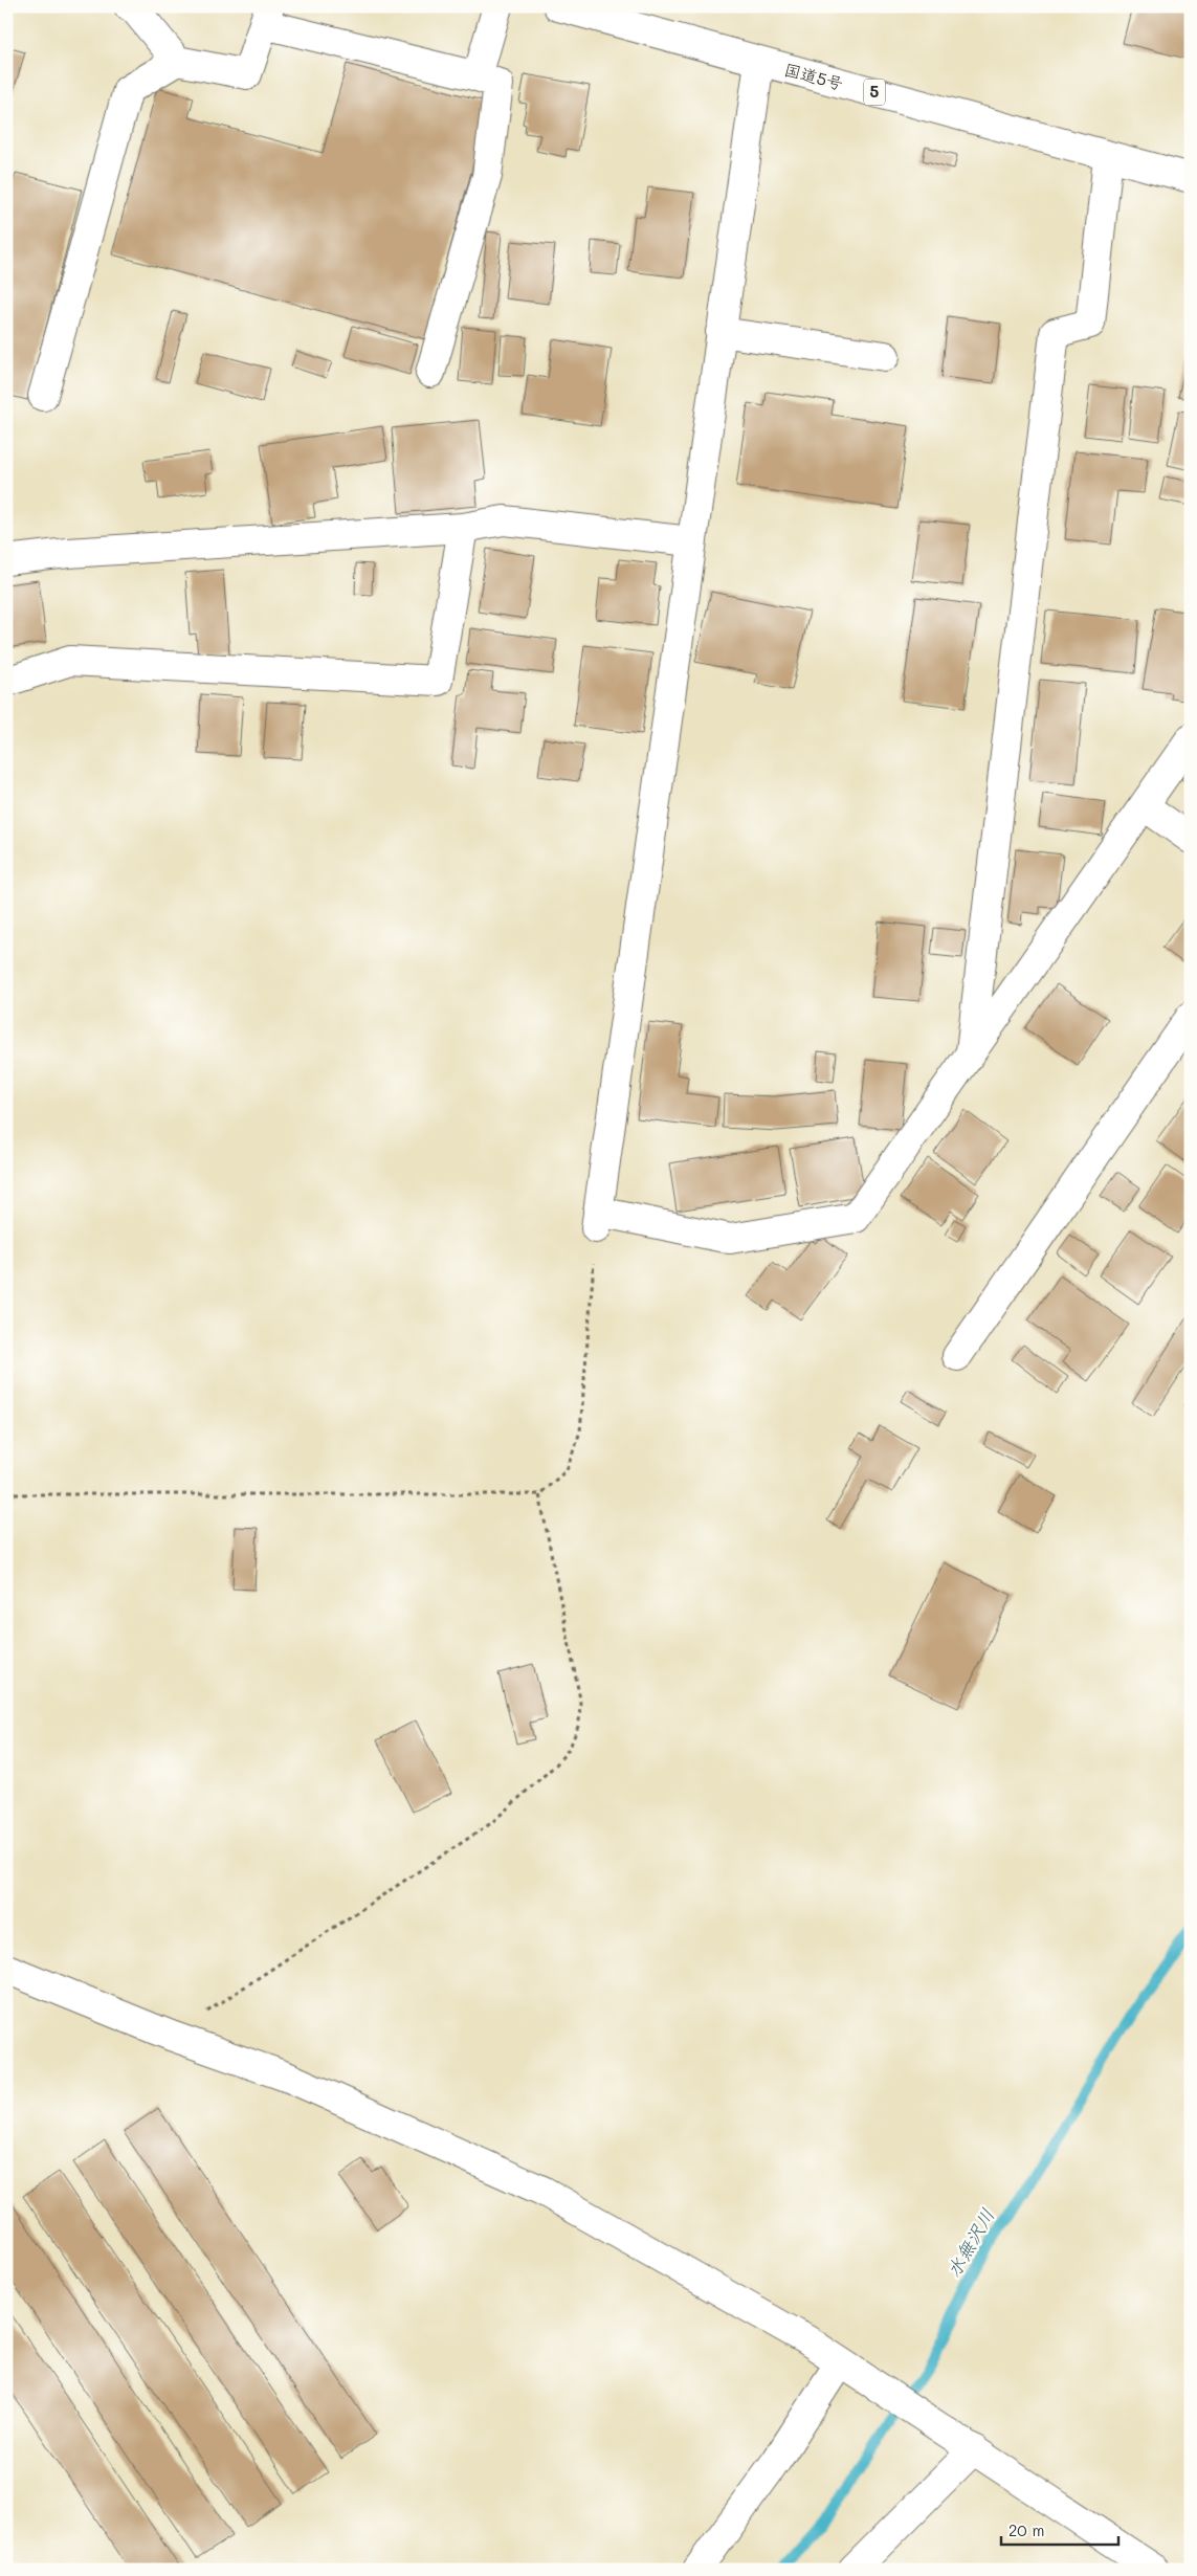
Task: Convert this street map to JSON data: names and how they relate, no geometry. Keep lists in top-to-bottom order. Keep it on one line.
{"streets":{"main road":["国道5号","5"]},"water":["水無沢川"],"scale_bar":"20 m"}
